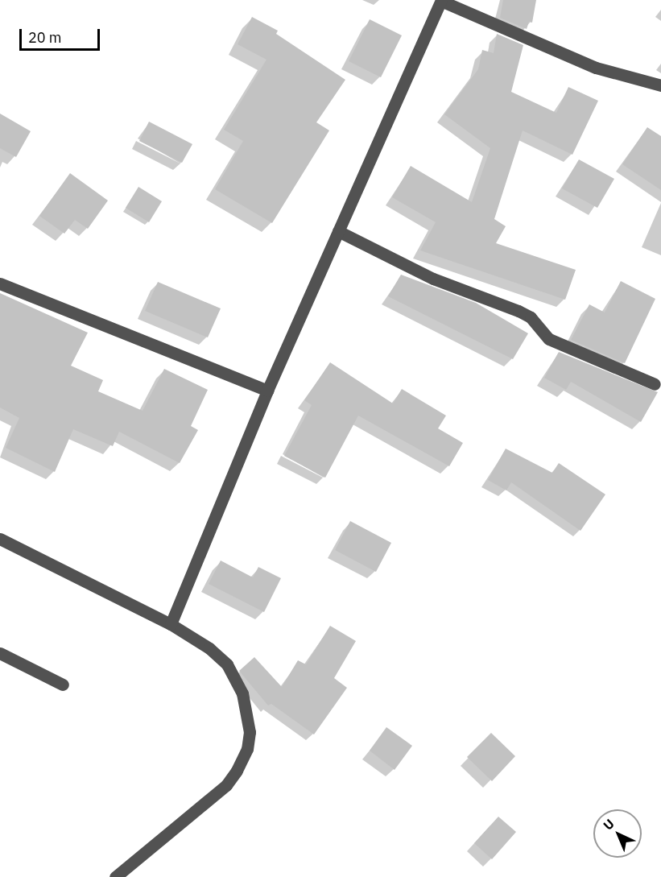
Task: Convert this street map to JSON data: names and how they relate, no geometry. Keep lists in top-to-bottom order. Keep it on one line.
{"scale_bar":"20 m","north":"top left"}
